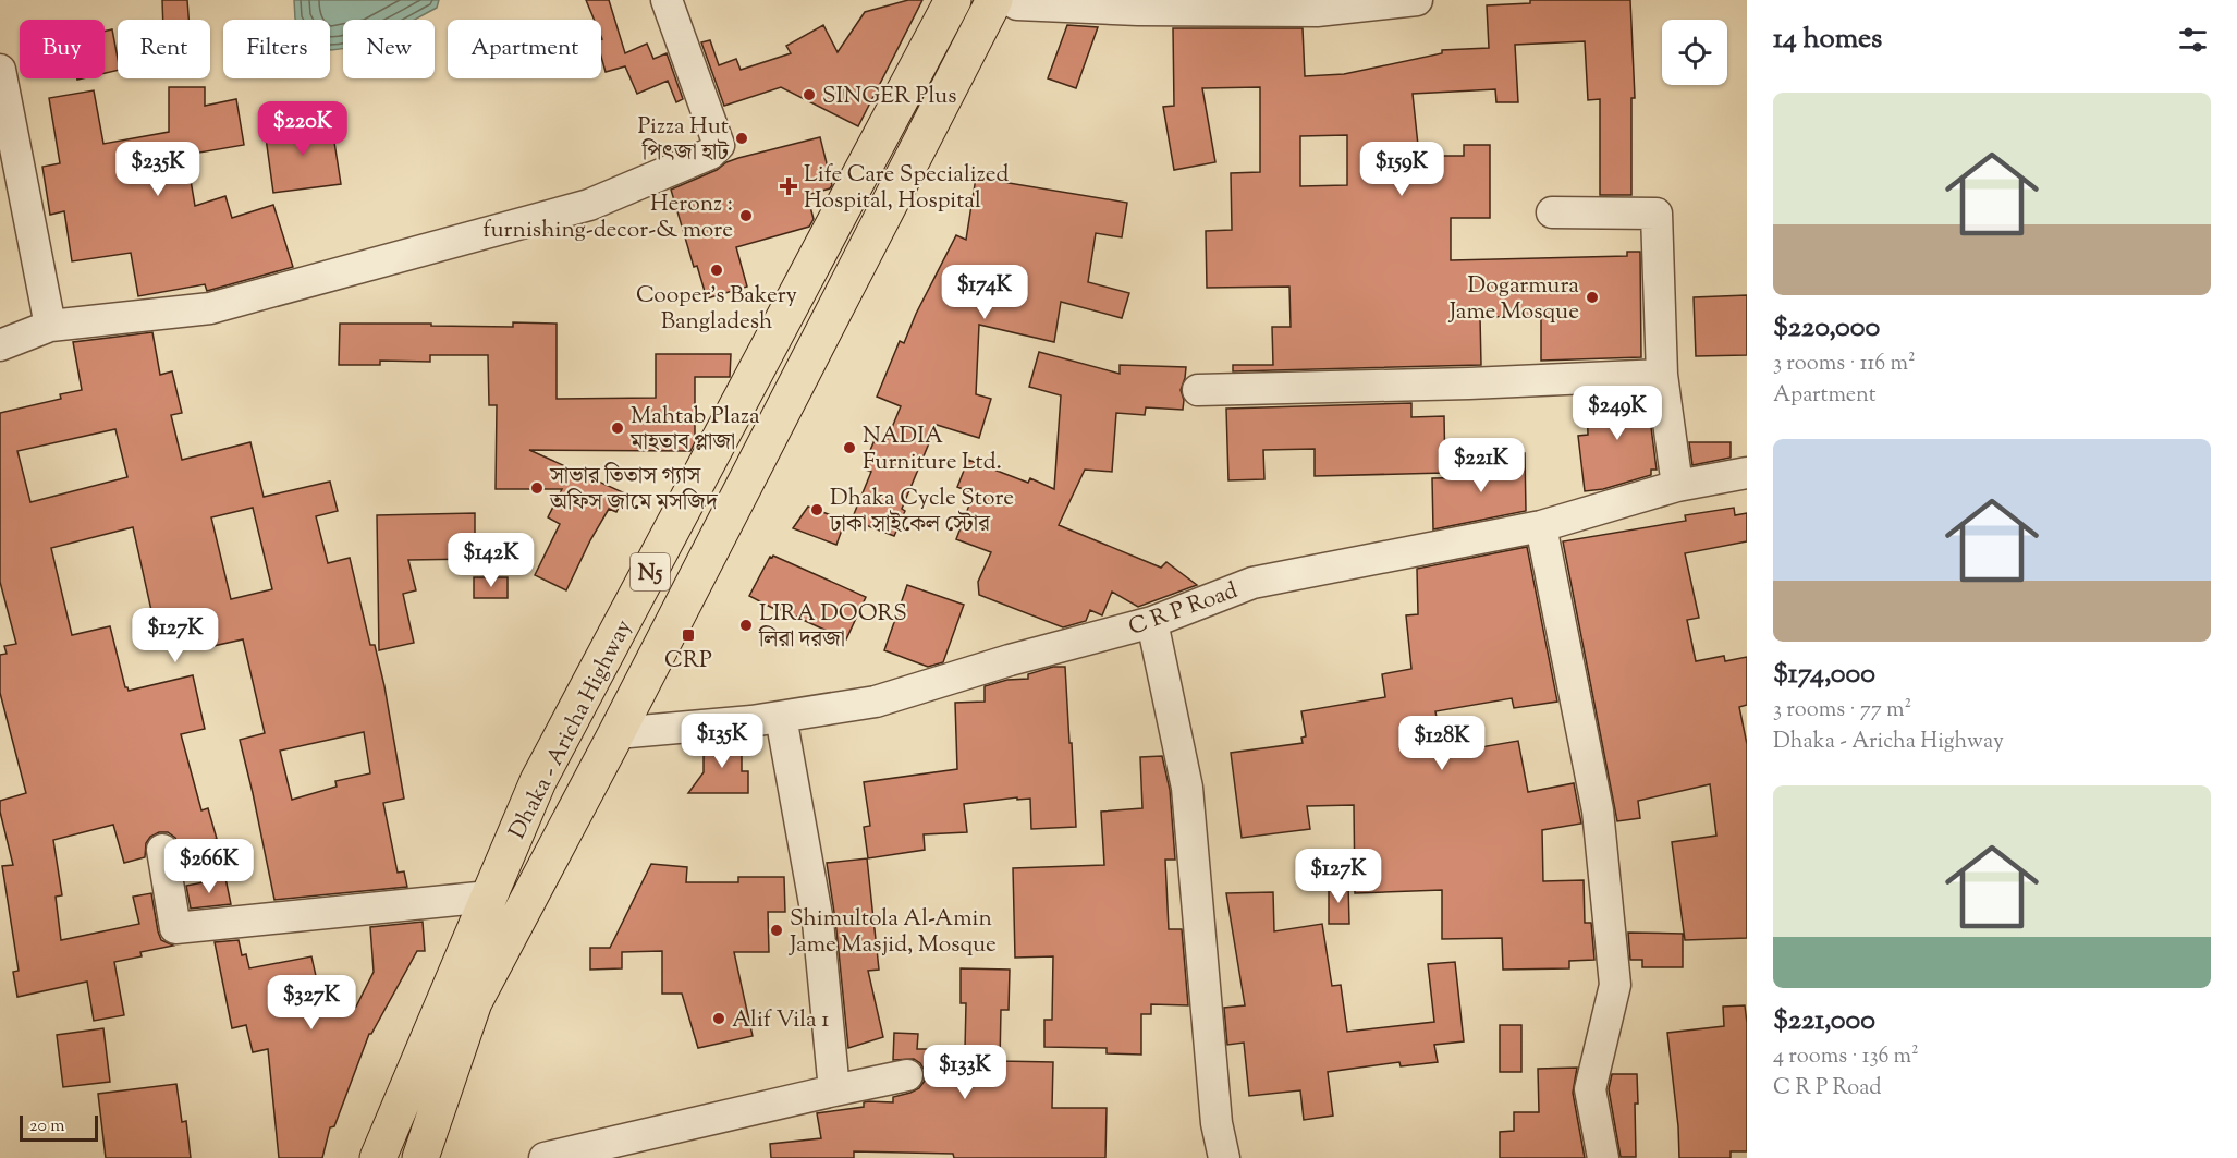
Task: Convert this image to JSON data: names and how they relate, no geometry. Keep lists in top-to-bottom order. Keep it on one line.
{"streets":{"highway":["N5","Dhaka - Aricha Highway"],"street":["C R P Road"]},"crossings":[["C R P Road","Dhaka - Aricha Highway"]],"places":{"other":["SINGER Plus","Pizza Hut পিৎজা হাট","Heronz : furnishing-decor-& more","Cooper's Bakery Bangladesh","Dogarmura Jame Mosque","Mahtab Plaza মাহতাব প্লাজা","NADIA Furniture Ltd.","সাভার তিতাস গ্যাস অফিস জামে মসজিদ","Dhaka Cycle Store ঢাকা সাইকেল স্টোর","LIRA DOORS লিরা দরজা","Shimultola Al-Amin Jame Masjid, Mosque","Alif Vila 1"],"health":["Life Care Specialized Hospital, Hospital"],"transit":["CRP"]},"scale_bar":"20 m","page":{"heading":"14 homes","chip":["Buy","Rent","Filters","New","Apartment"],"list":[{"name":"$220,000","note":"3 rooms · 116 m² · Apartment"},{"name":"$174,000","note":"3 rooms · 77 m² · Dhaka - Aricha Highway"},{"name":"$221,000","note":"4 rooms · 136 m² · C R P Road"}],"price":["$220K","$235K","$159K","$174K","$249K","$221K","$142K","$127K","$135K","$128K","$266K","$127K","$327K","$133K"],"scale":"20 m"}}
